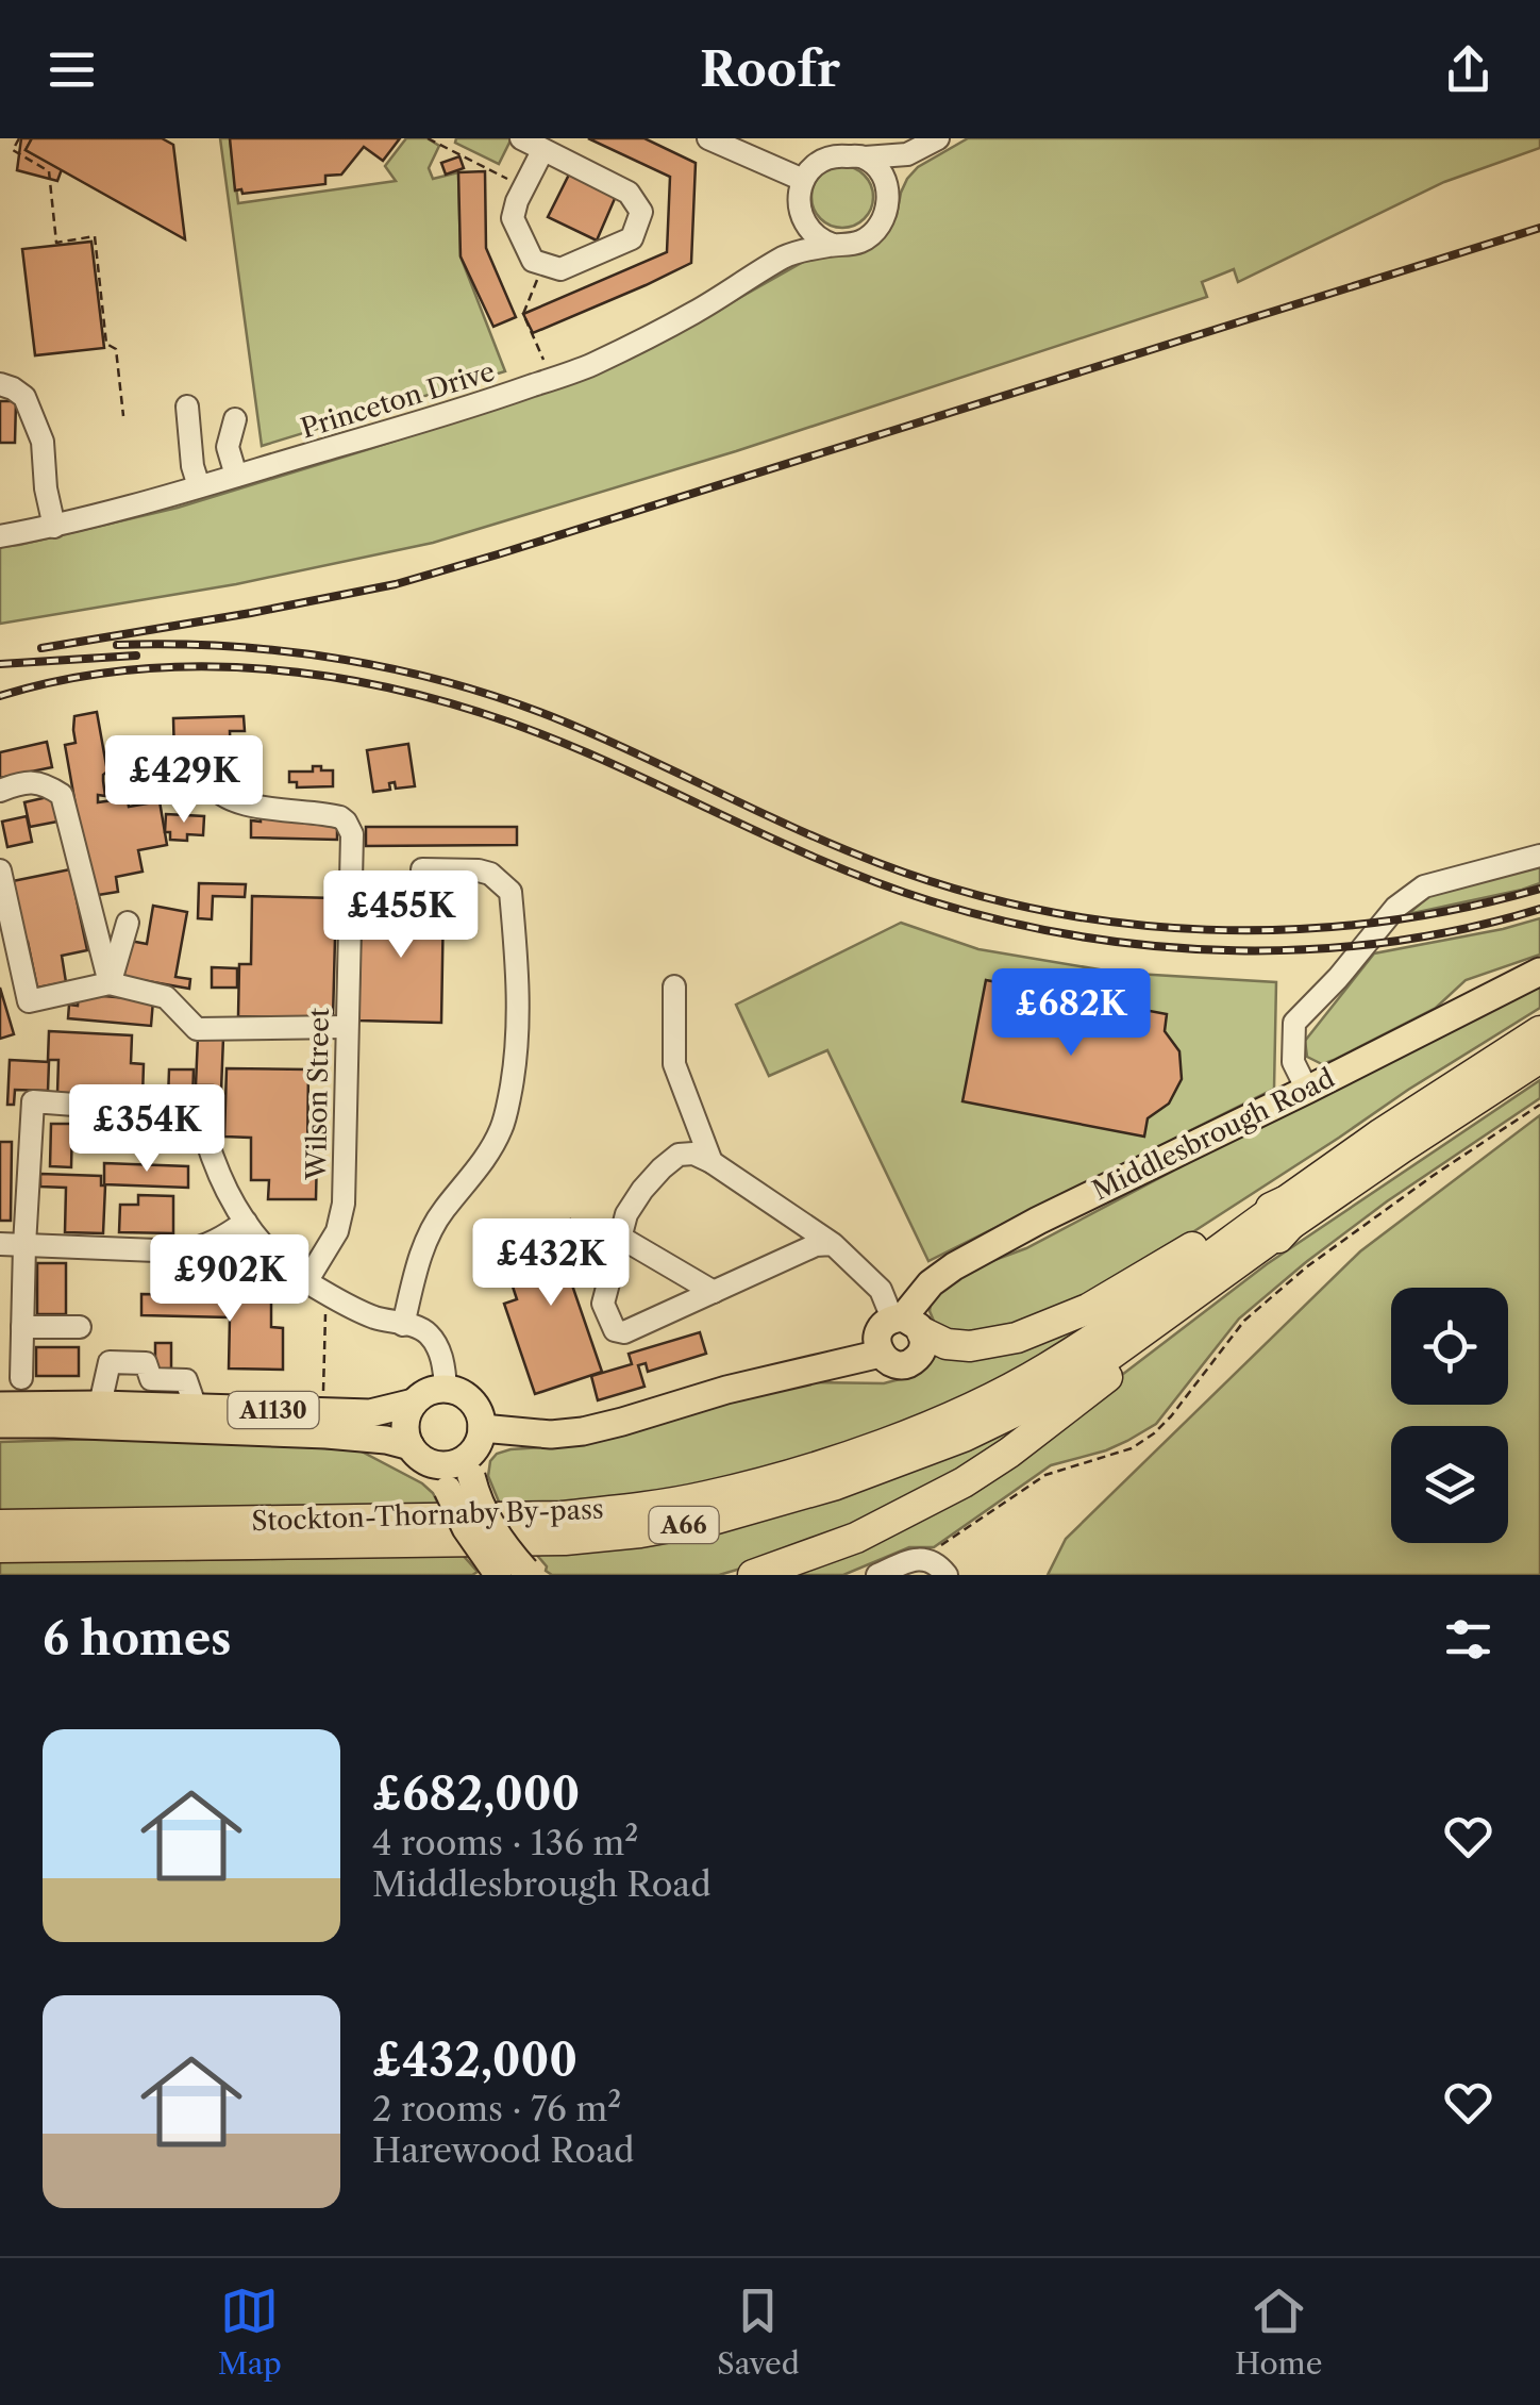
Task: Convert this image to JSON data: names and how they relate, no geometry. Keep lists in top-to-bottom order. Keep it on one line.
{"streets":{"highway":["Stockton-Thornaby By-pass","A66"],"main road":["Middlesbrough Road","A1130"],"street":["Princeton Drive","Wilson Street"]},"crossings":[["Middlesbrough Road","A1130"],["Middlesbrough Road","A66"],["Stockton-Thornaby By-pass","A66"]],"page":{"header":"Roofr","price":["£429K","£455K","£682K","£354K","£432K","£902K"],"heading":"6 homes","list":[{"name":"£682,000","note":"4 rooms · 136 m² · Middlesbrough Road"},{"name":"£432,000","note":"2 rooms · 76 m² · Harewood Road"}],"tabs":["Map","Saved","Home"]}}
